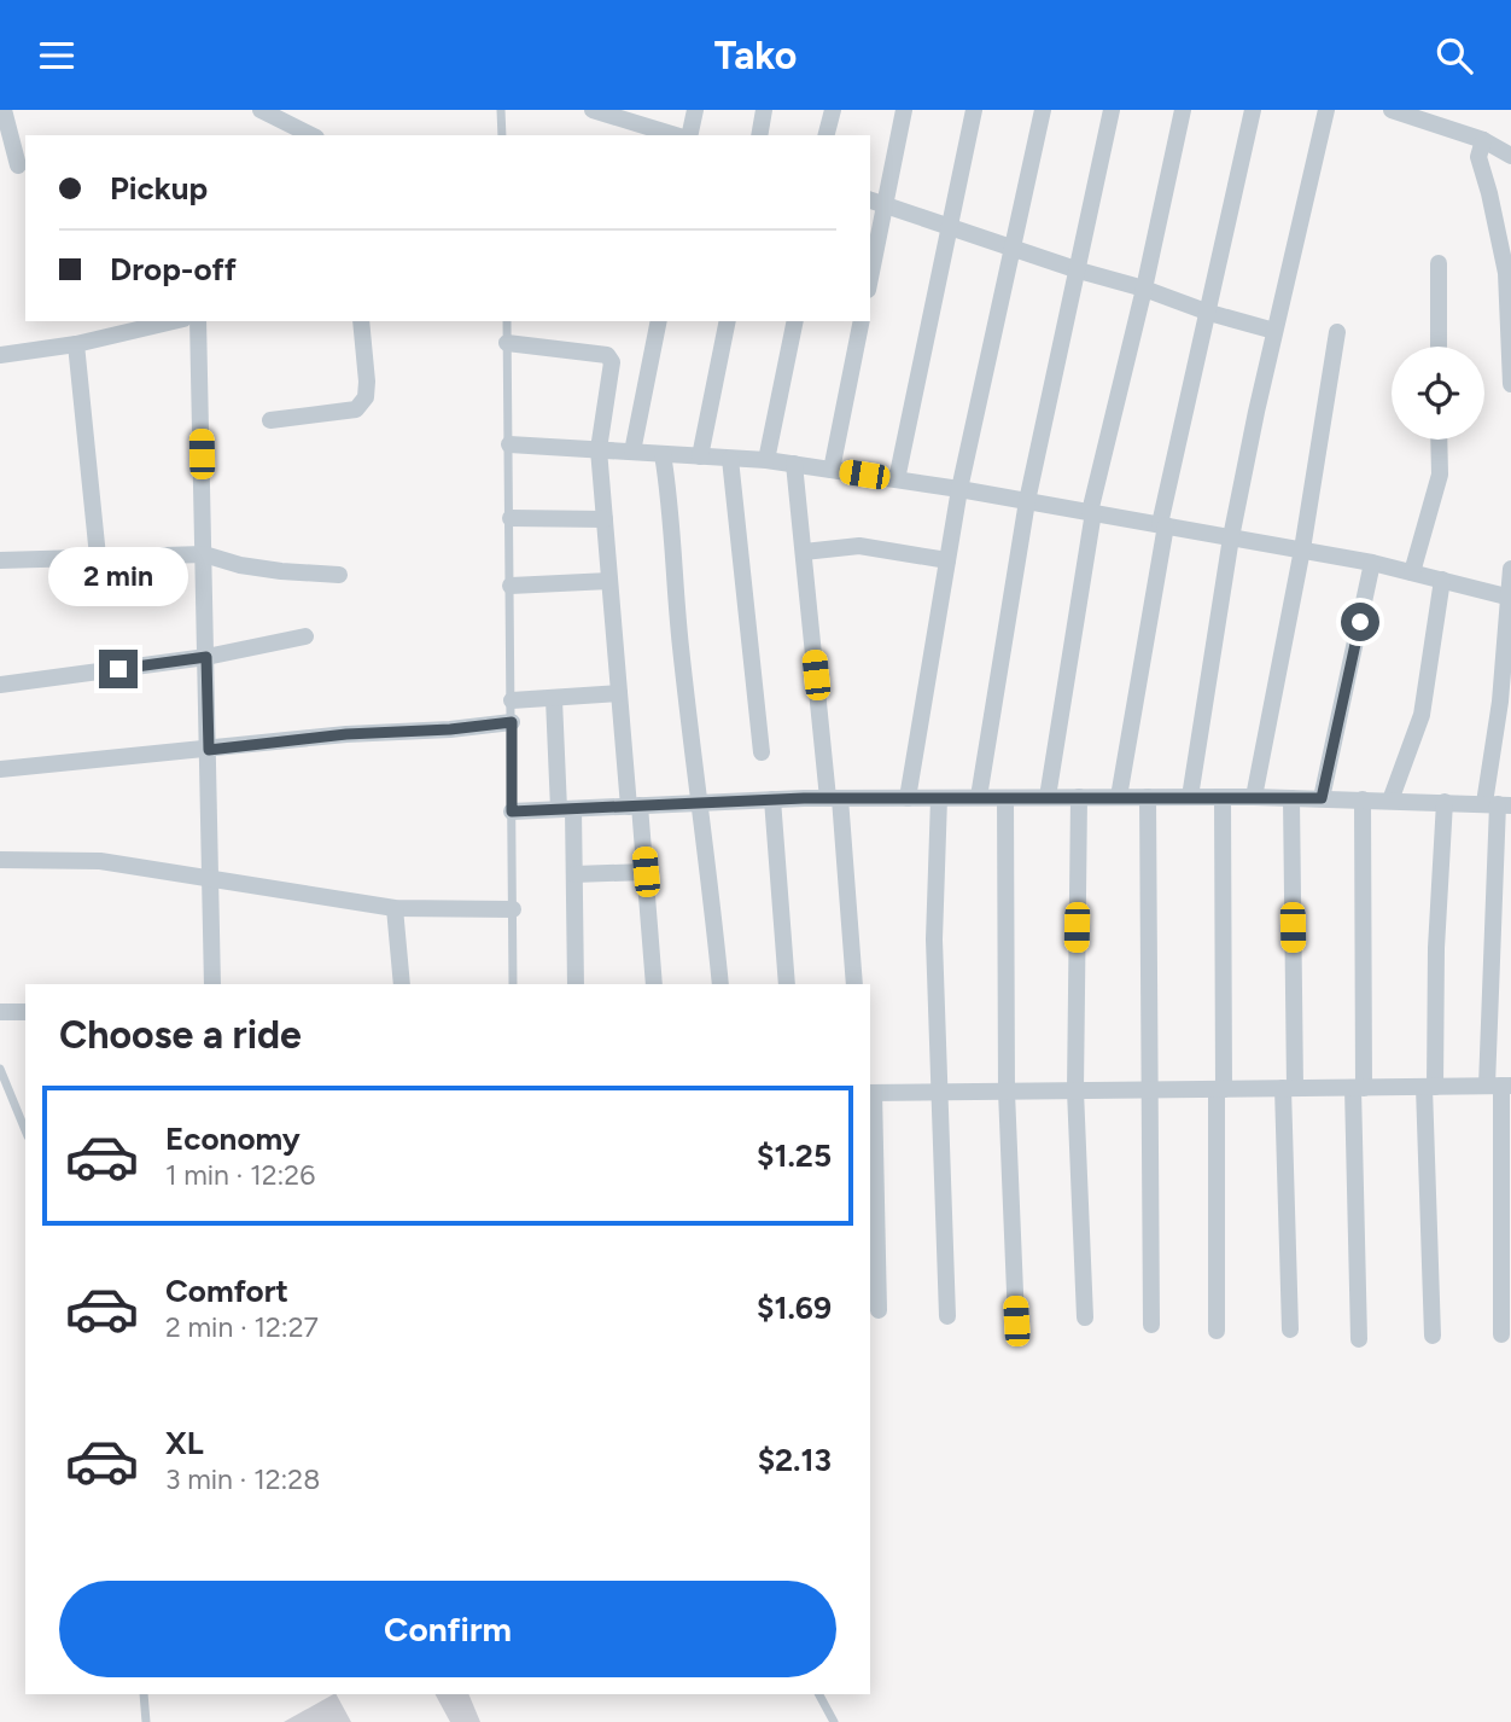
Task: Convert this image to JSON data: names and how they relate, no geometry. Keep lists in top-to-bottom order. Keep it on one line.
{"page":{"header":"Tako","banner":["Pickup","Drop-off"],"bubble":"2 min","heading":"Choose a ride","list":[{"name":"Economy","note":"1 min · 12:26","value":"$1.25"},{"name":"Comfort","note":"2 min · 12:27","value":"$1.69"},{"name":"XL","note":"3 min · 12:28","value":"$2.13"}],"buttons":"Confirm"}}
